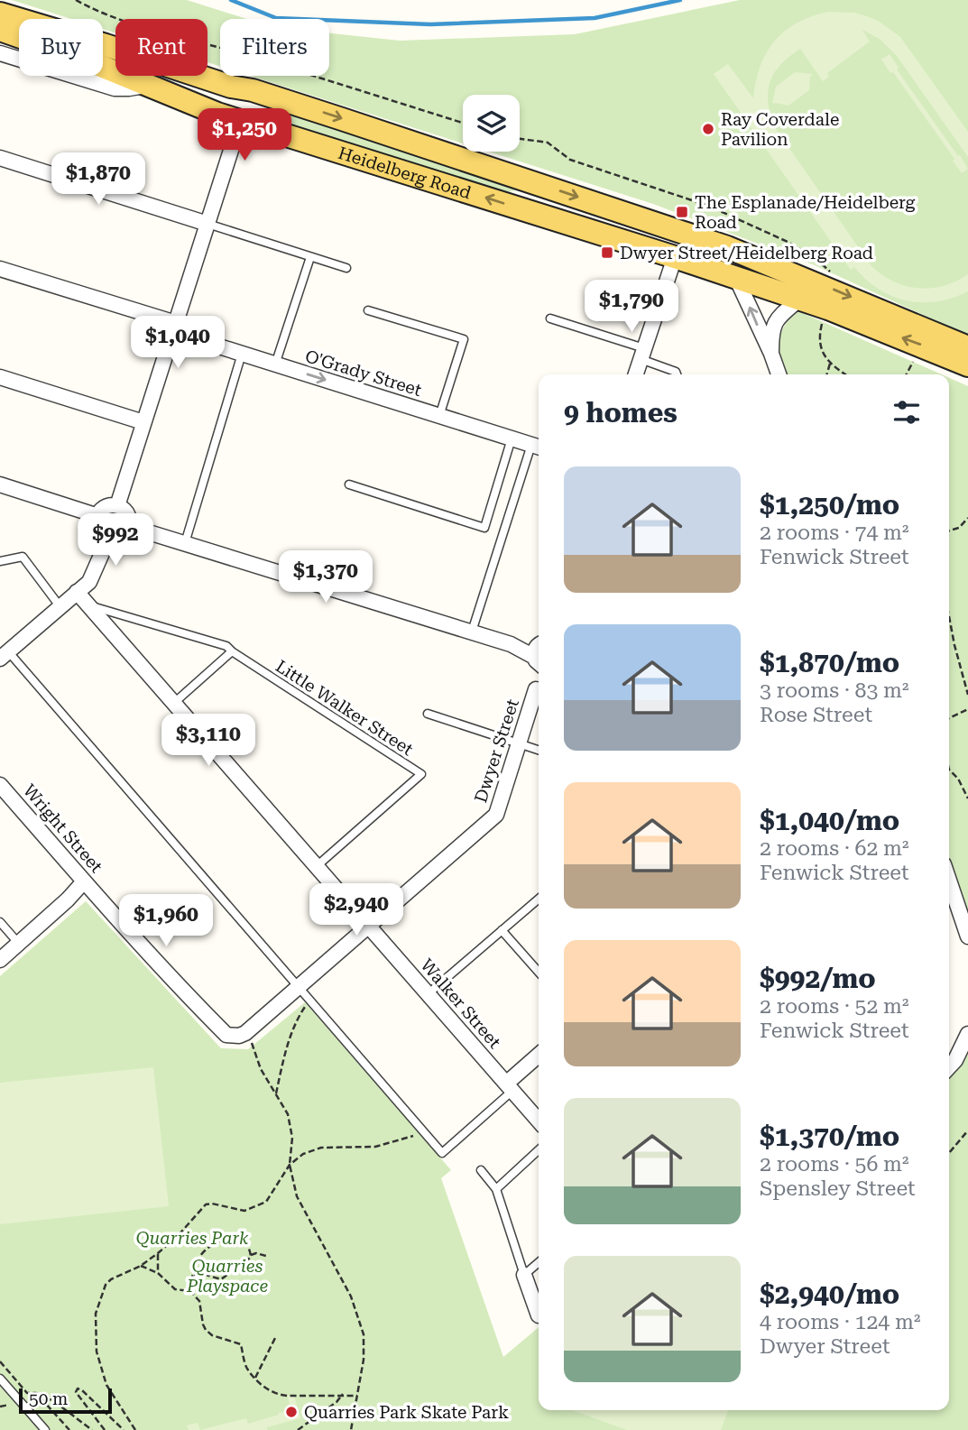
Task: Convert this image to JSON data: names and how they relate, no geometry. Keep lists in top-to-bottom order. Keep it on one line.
{"streets":{"main road":["Heidelberg Road"],"street":["O'Grady Street","Dwyer Street","Wright Street","Walker Street"],"lane":["Little Walker Street"]},"crossings":[["Little Walker Street","Walker Street"],["Dwyer Street","Wright Street"],["Dwyer Street","Walker Street"]],"parks":["Quarries Park","Quarries Playspace"],"places":{"other":["Ray Coverdale Pavilion","Quarries Park Skate Park"],"transit":["The Esplanade/Heidelberg Road","Dwyer Street/Heidelberg Road"]},"scale_bar":"50 m","page":{"chip":["Buy","Rent","Filters"],"price":["$1,250","$1,870","$1,790","$1,040","$992","$1,370","$3,110","$2,940","$1,960"],"heading":"9 homes","list":[{"name":"$1,250/mo","note":"2 rooms · 74 m² · Fenwick Street"},{"name":"$1,870/mo","note":"3 rooms · 83 m² · Rose Street"},{"name":"$1,040/mo","note":"2 rooms · 62 m² · Fenwick Street"},{"name":"$992/mo","note":"2 rooms · 52 m² · Fenwick Street"},{"name":"$1,370/mo","note":"2 rooms · 56 m² · Spensley Street"},{"name":"$2,940/mo","note":"4 rooms · 124 m² · Dwyer Street"}],"scale":"50 m"}}
